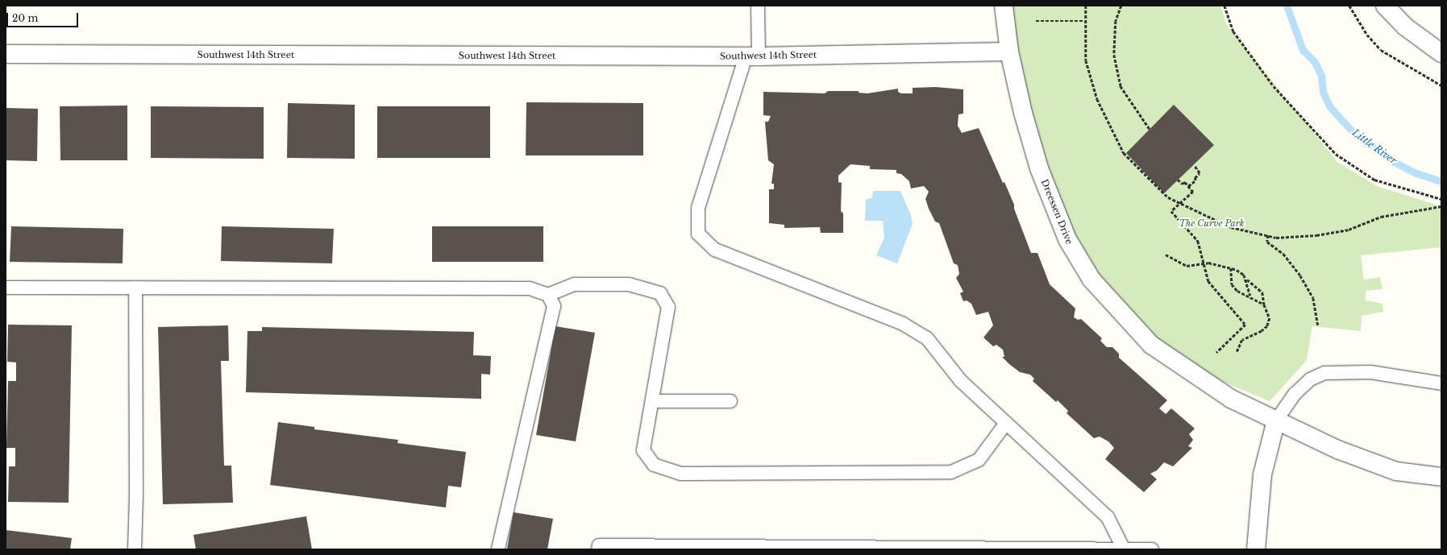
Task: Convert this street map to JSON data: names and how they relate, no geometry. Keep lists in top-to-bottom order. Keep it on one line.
{"streets":{"street":["Southwest 14th Street","Dreessen Drive"]},"crossings":[["Southwest 14th Street","Dreessen Drive"]],"water":["Little River"],"parks":["The Curve Park"],"scale_bar":"20 m"}
